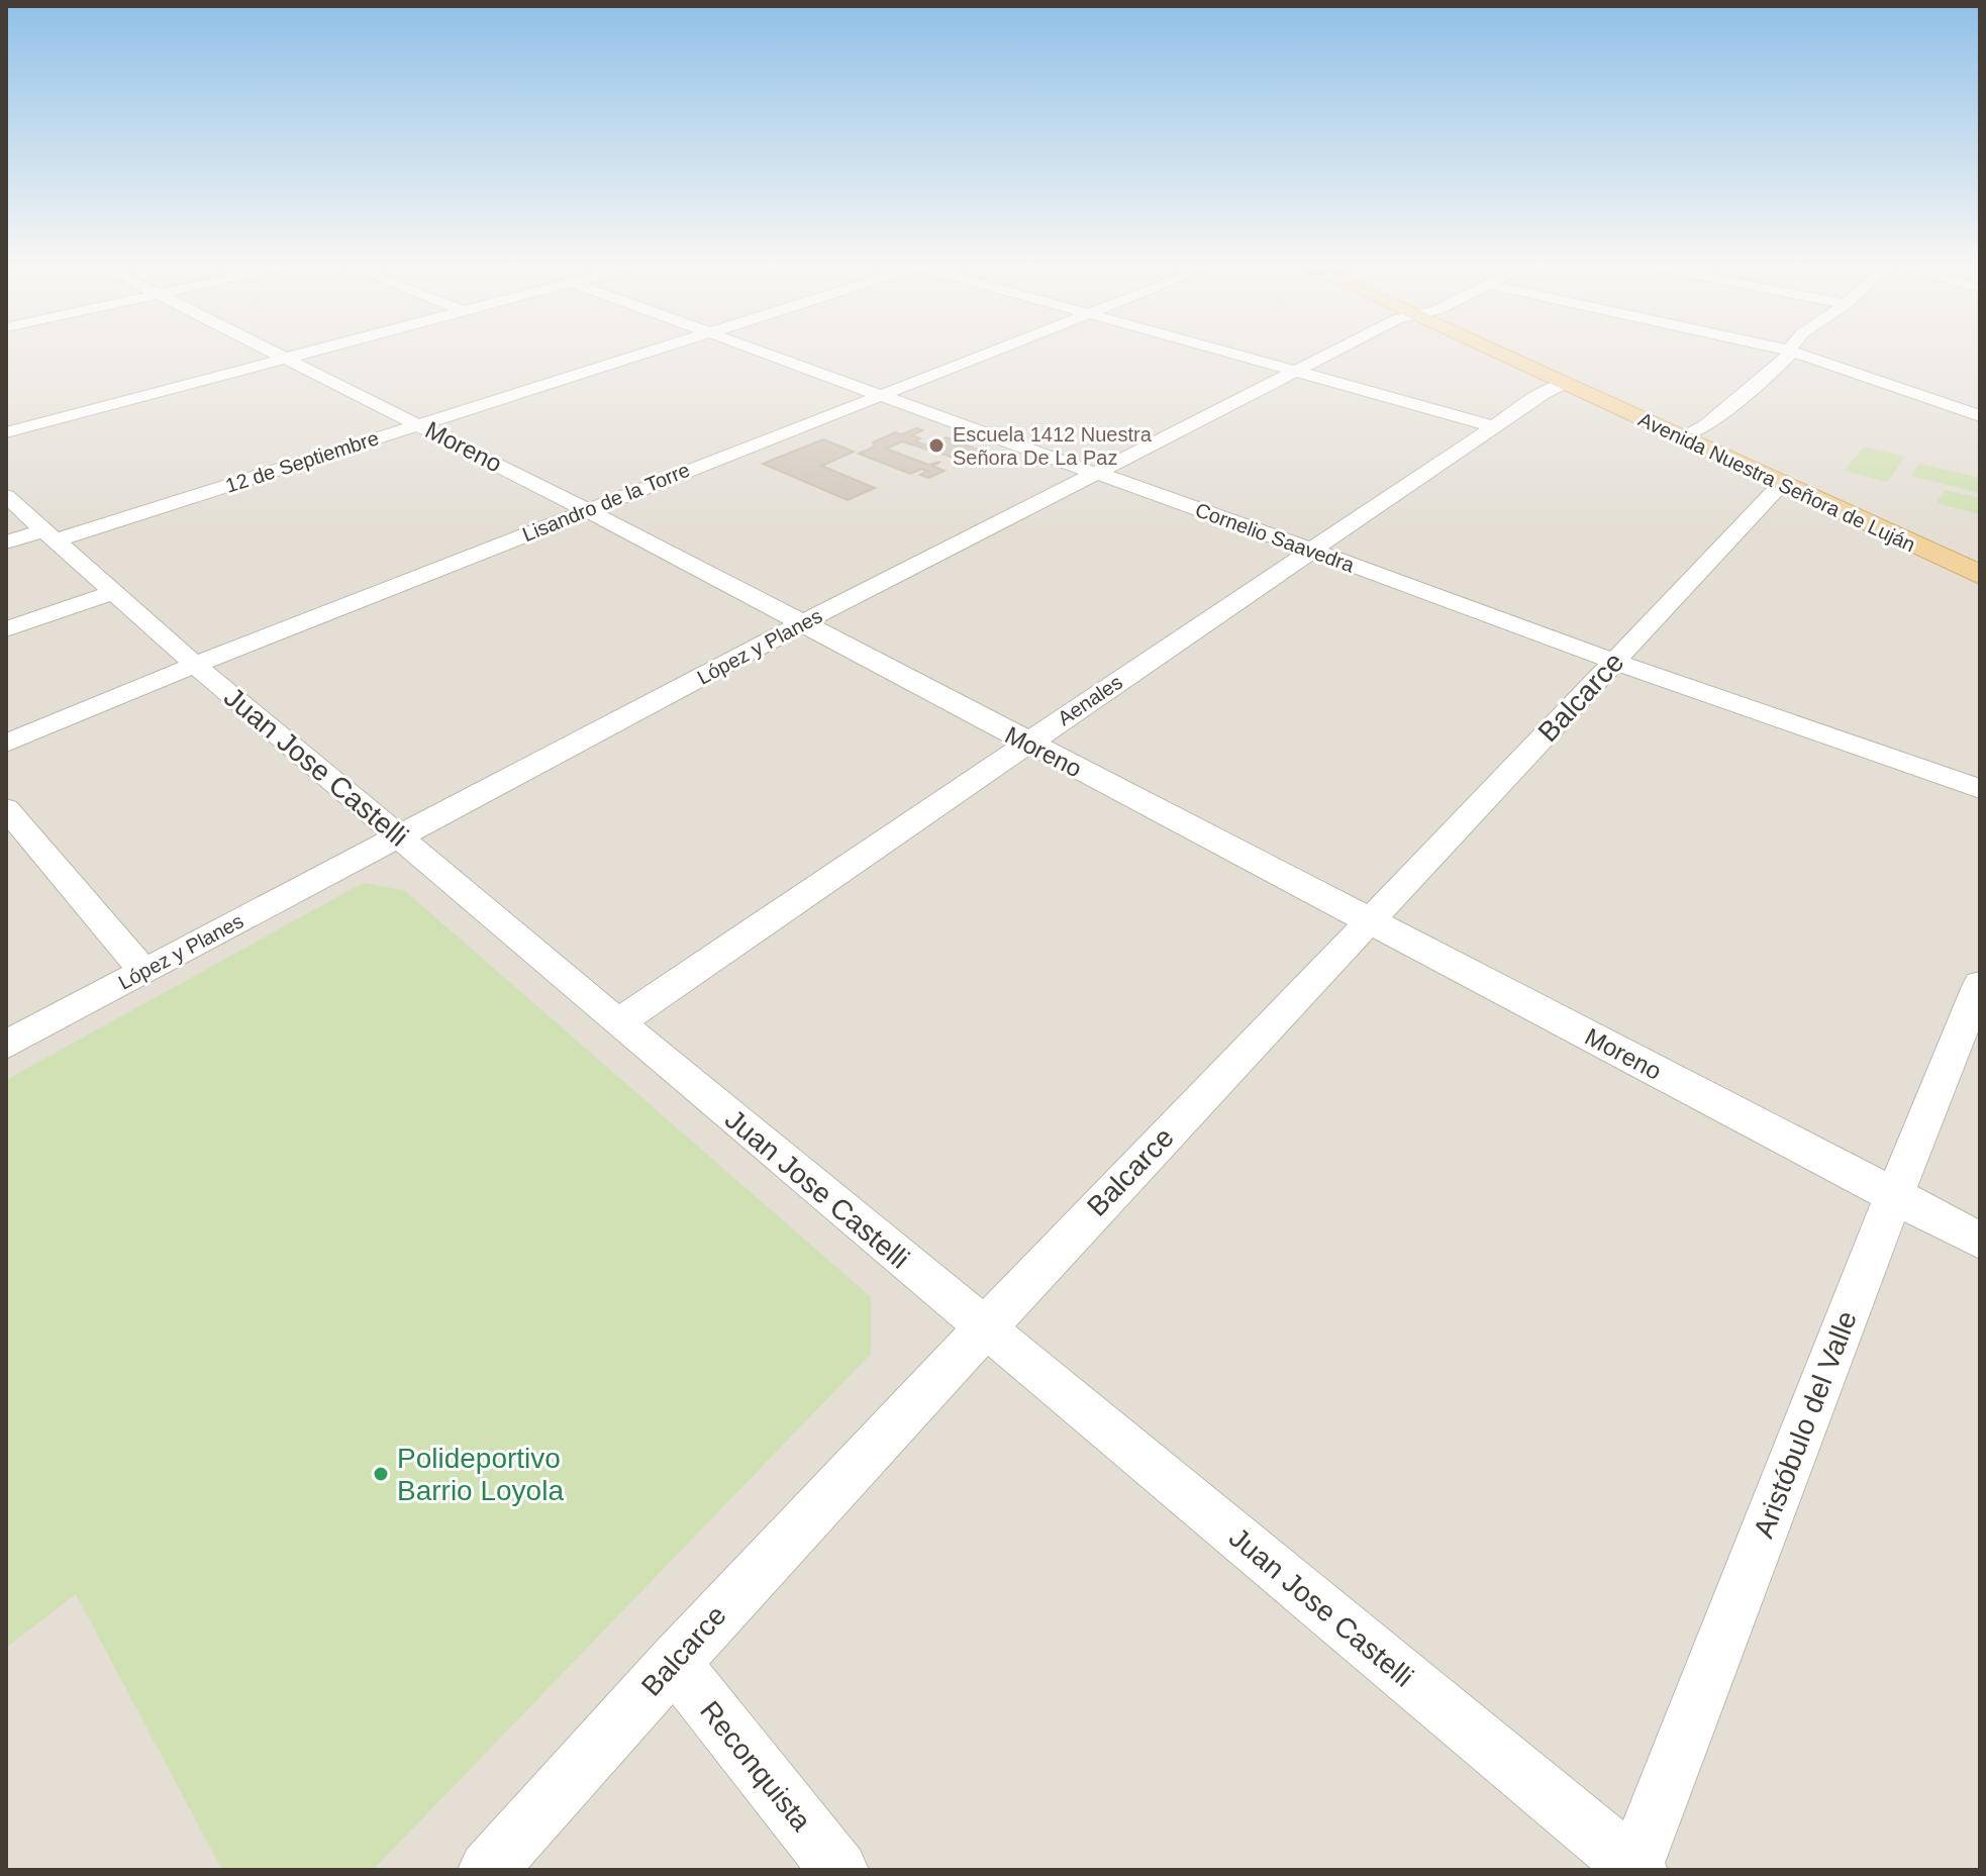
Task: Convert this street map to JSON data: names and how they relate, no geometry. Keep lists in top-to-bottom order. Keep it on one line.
{"streets":{"main road":["Avenida Nuestra Señora de Luján"],"street":["Moreno","12 de Septiembre","Lisandro de la Torre","Cornelio Saavedra","López y Planes","Balcarce","Aenales","Juan Jose Castelli","Aristóbulo del Valle","Reconquista"]},"crossings":[["Moreno","12 de Septiembre"],["Moreno","Lisandro de la Torre"],["Moreno","López y Planes"],["Moreno","Balcarce"],["Moreno","Aenales"],["Moreno","Aristóbulo del Valle"],["12 de Septiembre","Juan Jose Castelli"],["Avenida Nuestra Señora de Luján","Balcarce"],["Avenida Nuestra Señora de Luján","Aenales"],["Lisandro de la Torre","Cornelio Saavedra"],["Lisandro de la Torre","Juan Jose Castelli"],["Cornelio Saavedra","López y Planes"],["Cornelio Saavedra","Balcarce"],["Cornelio Saavedra","Aenales"],["López y Planes","Juan Jose Castelli"],["Balcarce","Juan Jose Castelli"],["Balcarce","Reconquista"],["Aenales","Juan Jose Castelli"],["Juan Jose Castelli","Aristóbulo del Valle"]],"places":["Escuela 1412 Nuestra Señora De La Paz","Polideportivo Barrio Loyola"]}
